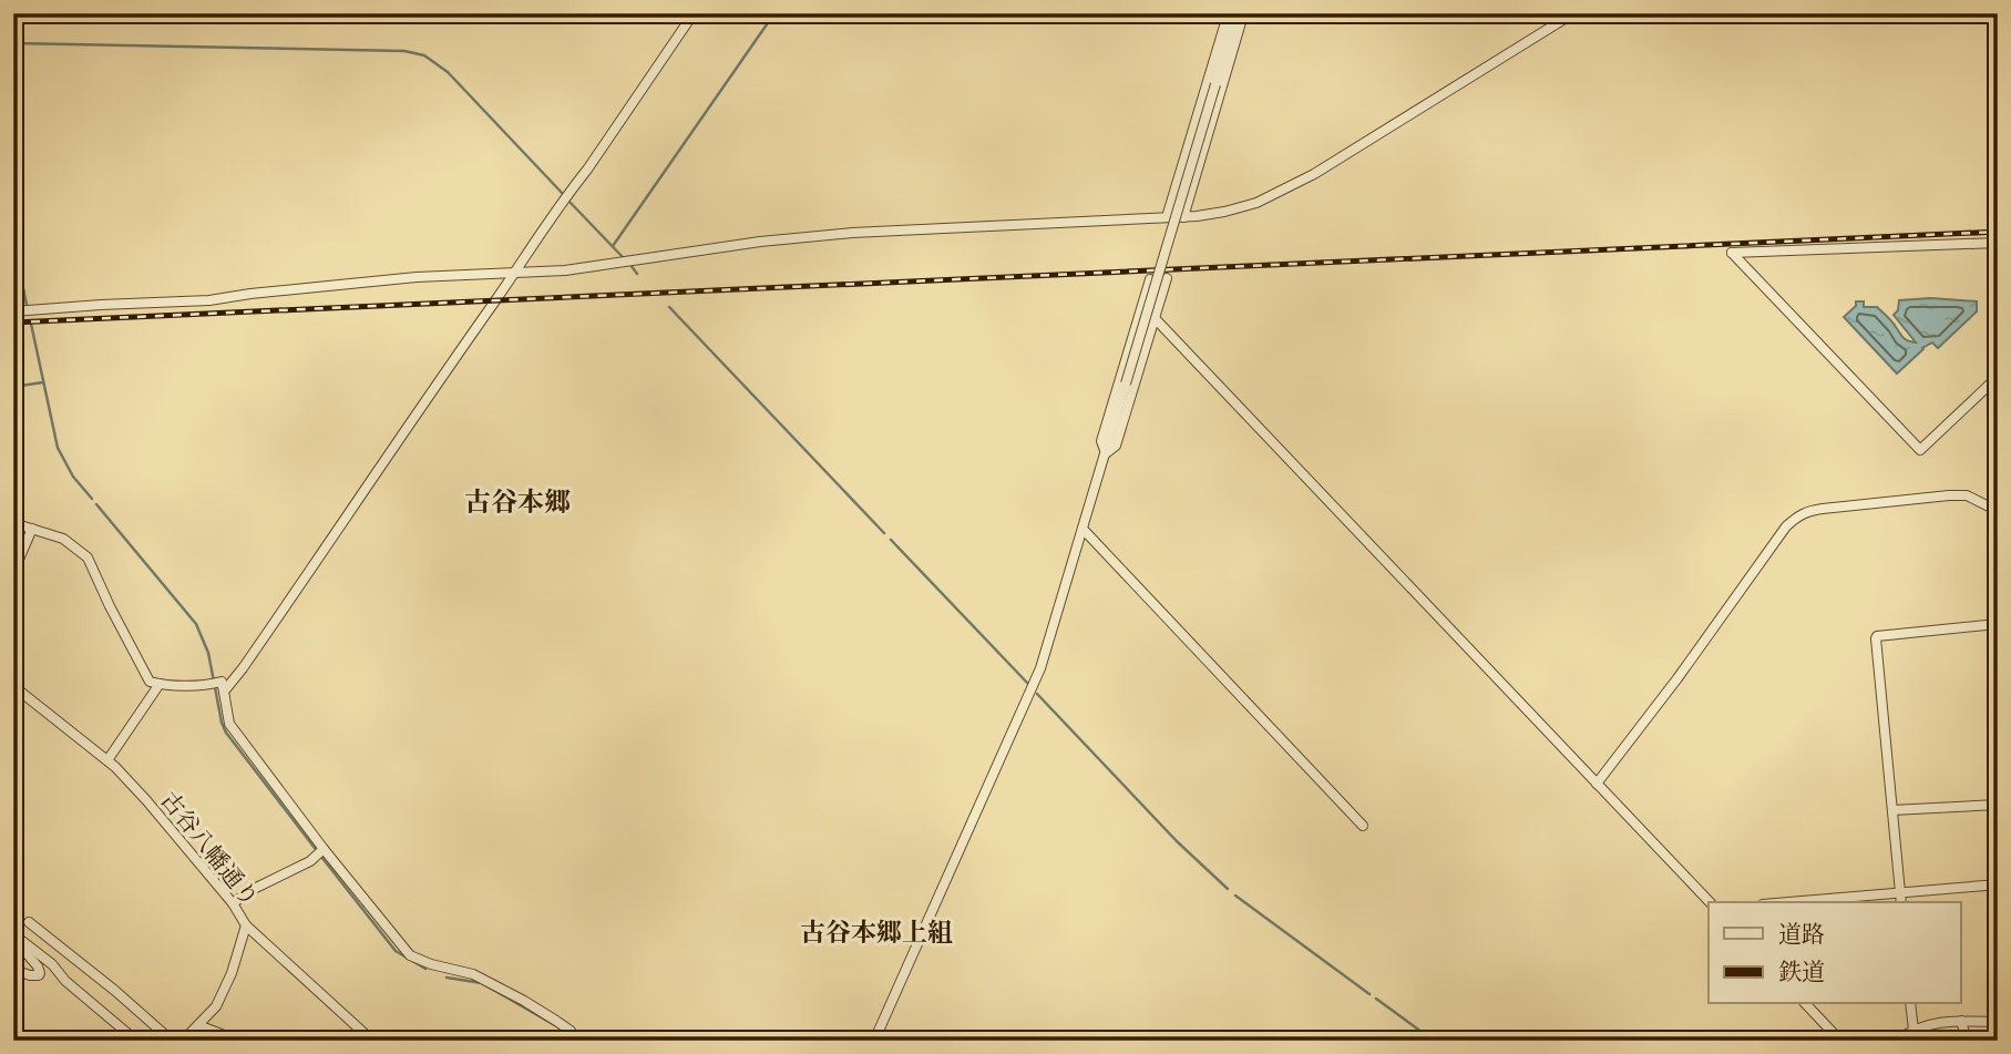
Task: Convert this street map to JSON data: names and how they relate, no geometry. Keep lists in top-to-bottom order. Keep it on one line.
{"streets":{"street":["古谷八幡通り"]},"districts":["古谷本郷","古谷本郷上組"],"legend":["道路","鉄道"]}
